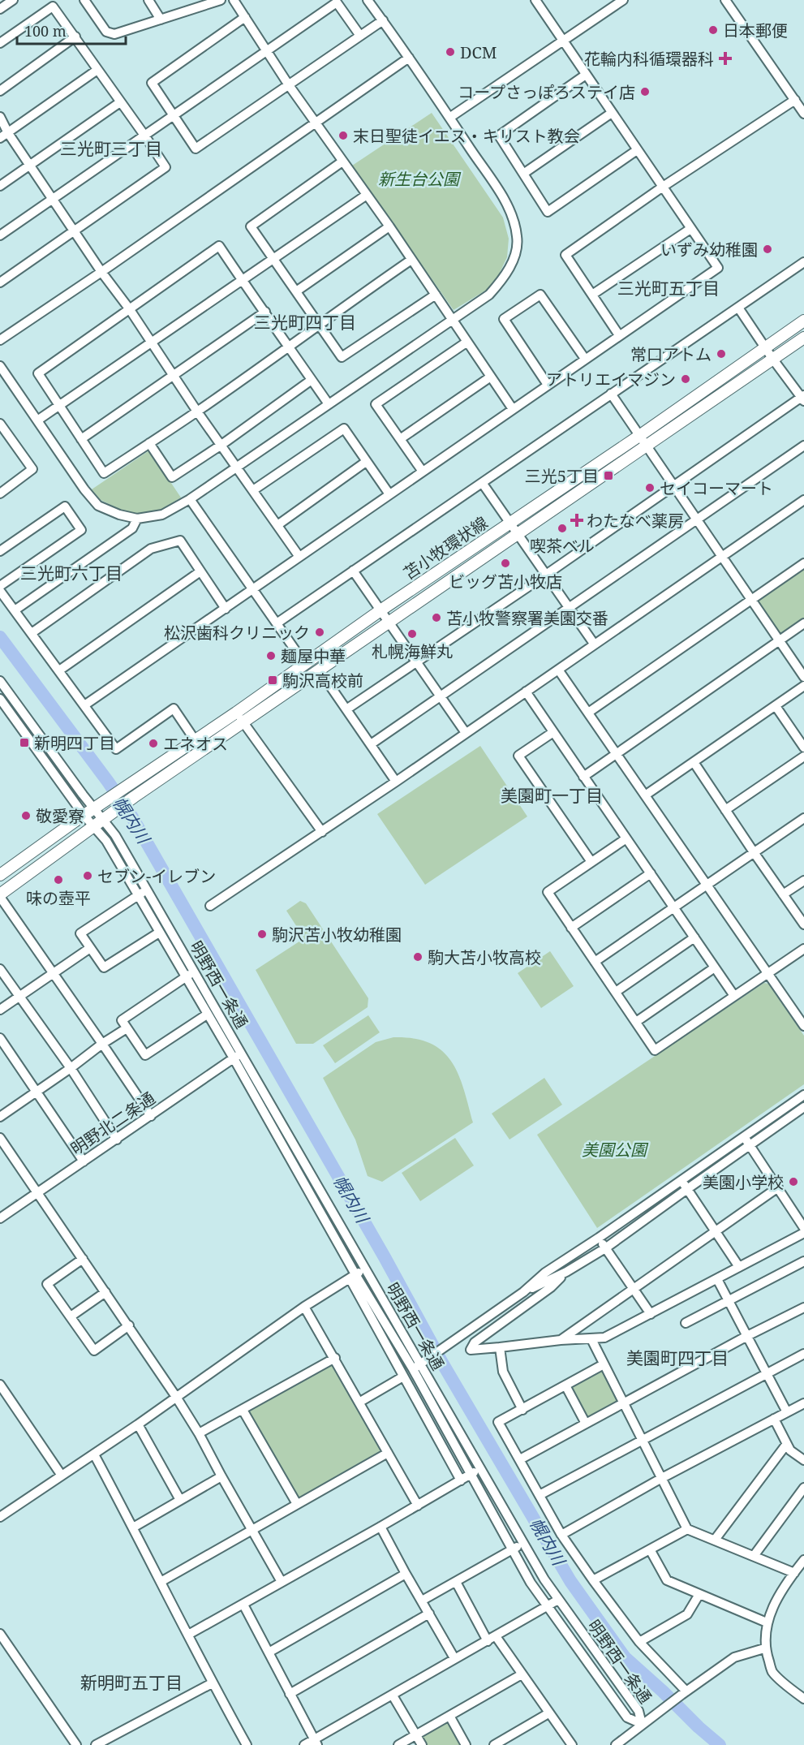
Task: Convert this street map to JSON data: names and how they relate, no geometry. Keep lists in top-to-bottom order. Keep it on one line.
{"streets":{"main road":["苫小牧環状線"],"street":["明野西一条通","明野北二条通"]},"crossings":[["苫小牧環状線","明野西一条通"],["明野西一条通","明野北二条通"]],"districts":["三光町三丁目","三光町五丁目","三光町四丁目","三光町六丁目","美園町一丁目","美園町四丁目","新明町五丁目"],"water":["幌内川"],"parks":["新生台公園","美園公園"],"places":{"other":["日本郵便","DCM","コープさっぽろステイ店","末日聖徒イエス・キリスト教会","いずみ幼稚園","常口アトム","アトリエイマジン","セイコーマート","喫茶ベル","ビッグ苫小牧店","苫小牧警察署美園交番","松沢歯科クリニック","札幌海鮮丸","麺屋中華","エネオス","敬愛寮","セブン-イレブン","味の壺平","駒沢苫小牧幼稚園","駒大苫小牧高校","美園小学校"],"health":["花輪内科循環器科","わたなべ薬房"],"transit":["三光5丁目","駒沢高校前","新明四丁目"]},"scale_bar":"100 m"}
